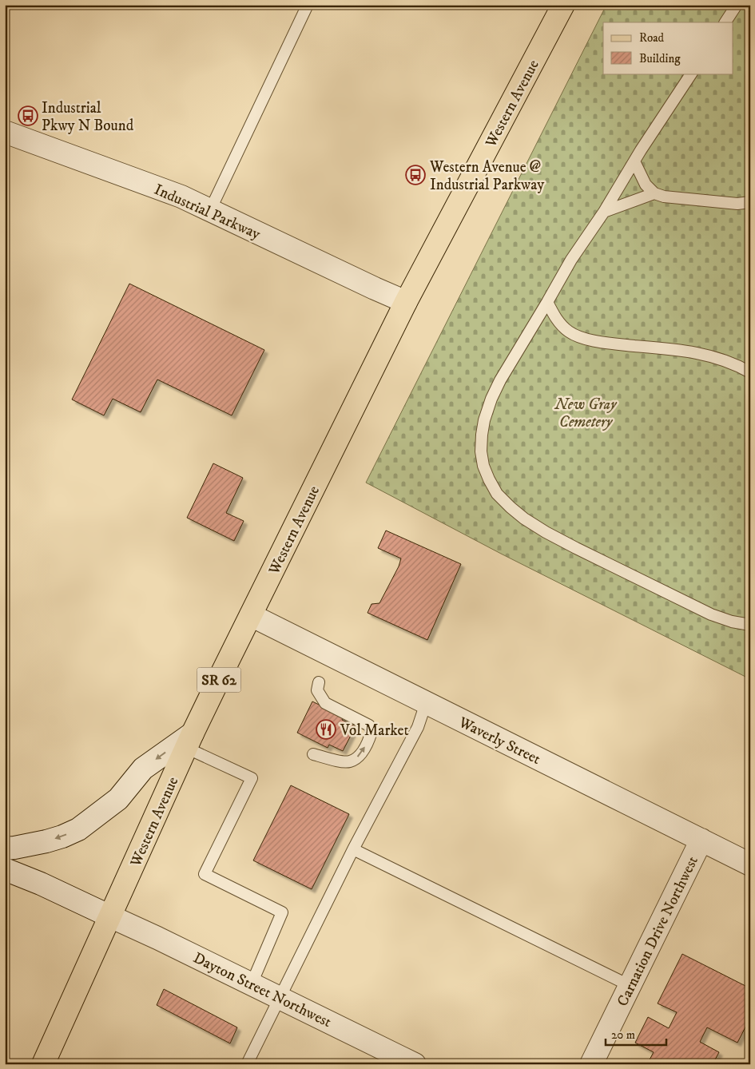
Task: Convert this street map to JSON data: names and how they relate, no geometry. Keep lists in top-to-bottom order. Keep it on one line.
{"streets":{"main road":["Western Avenue","SR 62"],"street":["Industrial Parkway","Waverly Street","Carnation Drive Northwest","Dayton Street Northwest"]},"crossings":[["Western Avenue","Industrial Parkway"],["Western Avenue","Waverly Street"],["Western Avenue","Dayton Street Northwest"],["Waverly Street","Carnation Drive Northwest"]],"parks":["New Gray Cemetery"],"places":{"bus stop":["Industrial Pkwy N Bound","Western Avenue @ Industrial Parkway"],"restaurant":["Vol Market"]},"legend":["Road","Building"],"scale_bar":"20 m"}
